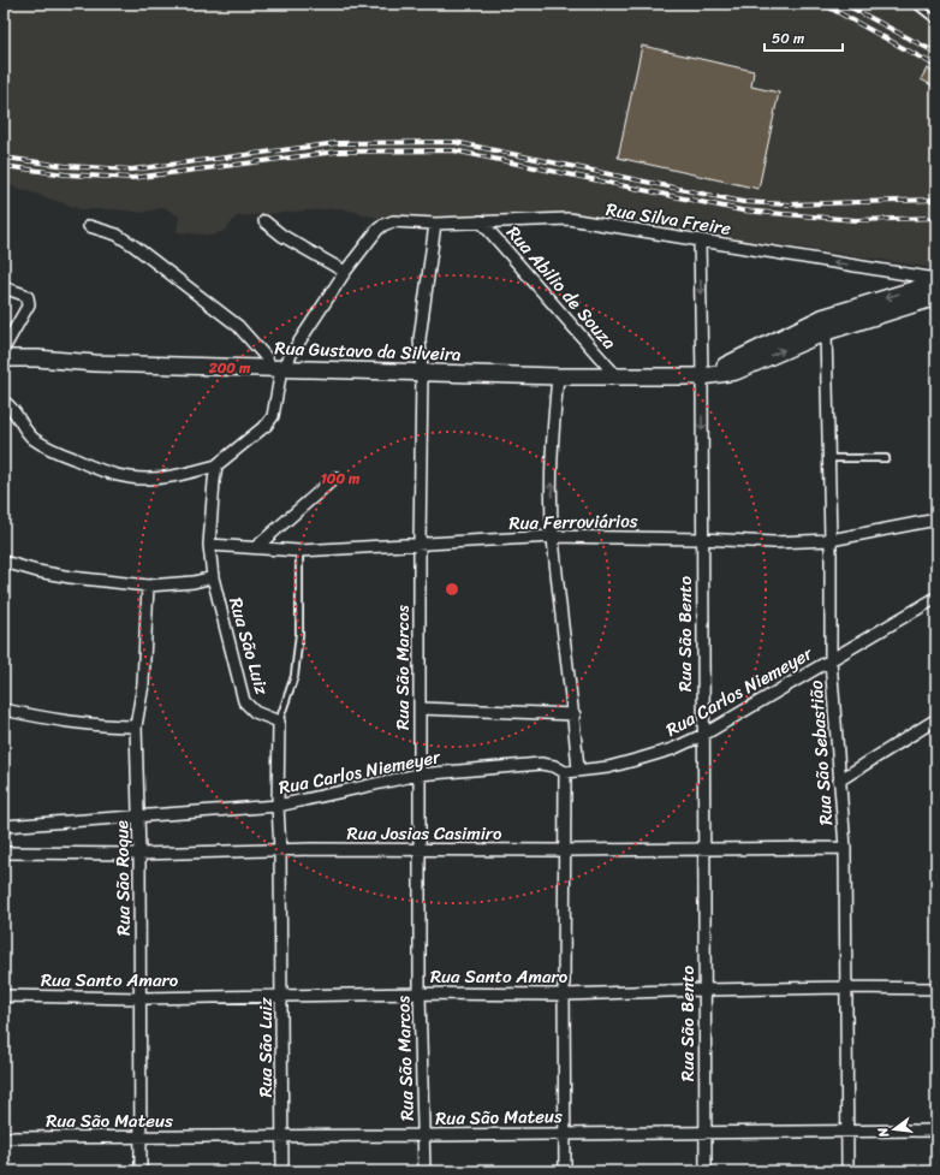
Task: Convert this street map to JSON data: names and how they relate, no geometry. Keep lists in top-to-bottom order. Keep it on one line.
{"streets":{"main road":["Rua Gustavo da Silveira"],"street":["Rua Silva Freire","Rua Abilio de Souza","Rua Ferroviários","Rua São Bento","Rua São Luiz","Rua São Marcos","Rua Carlos Niemeyer","Rua São Sebastião","Rua Josias Casimiro","Rua São Roque","Rua Santo Amaro","Rua São Mateus"]},"crossings":[["Rua Silva Freire","Rua Abilio de Souza"],["Rua Silva Freire","Rua Gustavo da Silveira"],["Rua Silva Freire","Rua São Bento"],["Rua Silva Freire","Rua São Marcos"],["Rua Abilio de Souza","Rua Gustavo da Silveira"],["Rua Gustavo da Silveira","Rua São Bento"],["Rua Gustavo da Silveira","Rua São Marcos"],["Rua Gustavo da Silveira","Rua São Sebastião"],["Rua Ferroviários","Rua São Bento"],["Rua Ferroviários","Rua São Luiz"],["Rua Ferroviários","Rua São Marcos"],["Rua Ferroviários","Rua São Sebastião"],["Rua São Bento","Rua Carlos Niemeyer"],["Rua São Bento","Rua Josias Casimiro"],["Rua São Bento","Rua Santo Amaro"],["Rua São Bento","Rua São Mateus"],["Rua São Luiz","Rua Carlos Niemeyer"],["Rua São Luiz","Rua Josias Casimiro"],["Rua São Luiz","Rua Santo Amaro"],["Rua São Luiz","Rua São Mateus"],["Rua São Marcos","Rua Carlos Niemeyer"],["Rua São Marcos","Rua Josias Casimiro"],["Rua São Marcos","Rua Santo Amaro"],["Rua São Marcos","Rua São Mateus"],["Rua Carlos Niemeyer","Rua São Sebastião"],["Rua Carlos Niemeyer","Rua São Roque"],["Rua São Sebastião","Rua Josias Casimiro"],["Rua São Sebastião","Rua Santo Amaro"],["Rua São Sebastião","Rua São Mateus"],["Rua Josias Casimiro","Rua São Roque"],["Rua São Roque","Rua Santo Amaro"],["Rua São Roque","Rua São Mateus"]],"one_way":["Rua Silva Freire"],"scale_bar":"50 m","north":"left","rings":["200 m","100 m"]}
